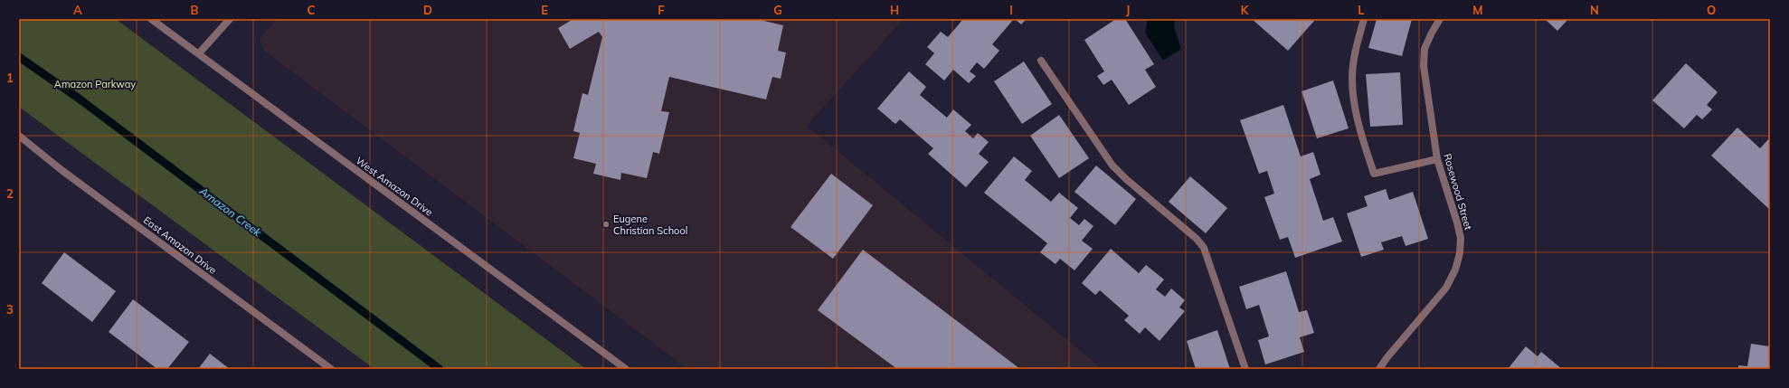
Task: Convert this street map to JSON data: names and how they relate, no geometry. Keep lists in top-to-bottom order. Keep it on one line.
{"streets":{"street":["West Amazon Drive","Rosewood Street","East Amazon Drive"]},"water":["Amazon Creek"],"parks":["Amazon Parkway"],"places":["Eugene Christian School"],"grid":{"columns":["A","B","C","D","E","F","G","H","I","J","K","L","M","N","O"],"rows":["1","2","3"]}}
